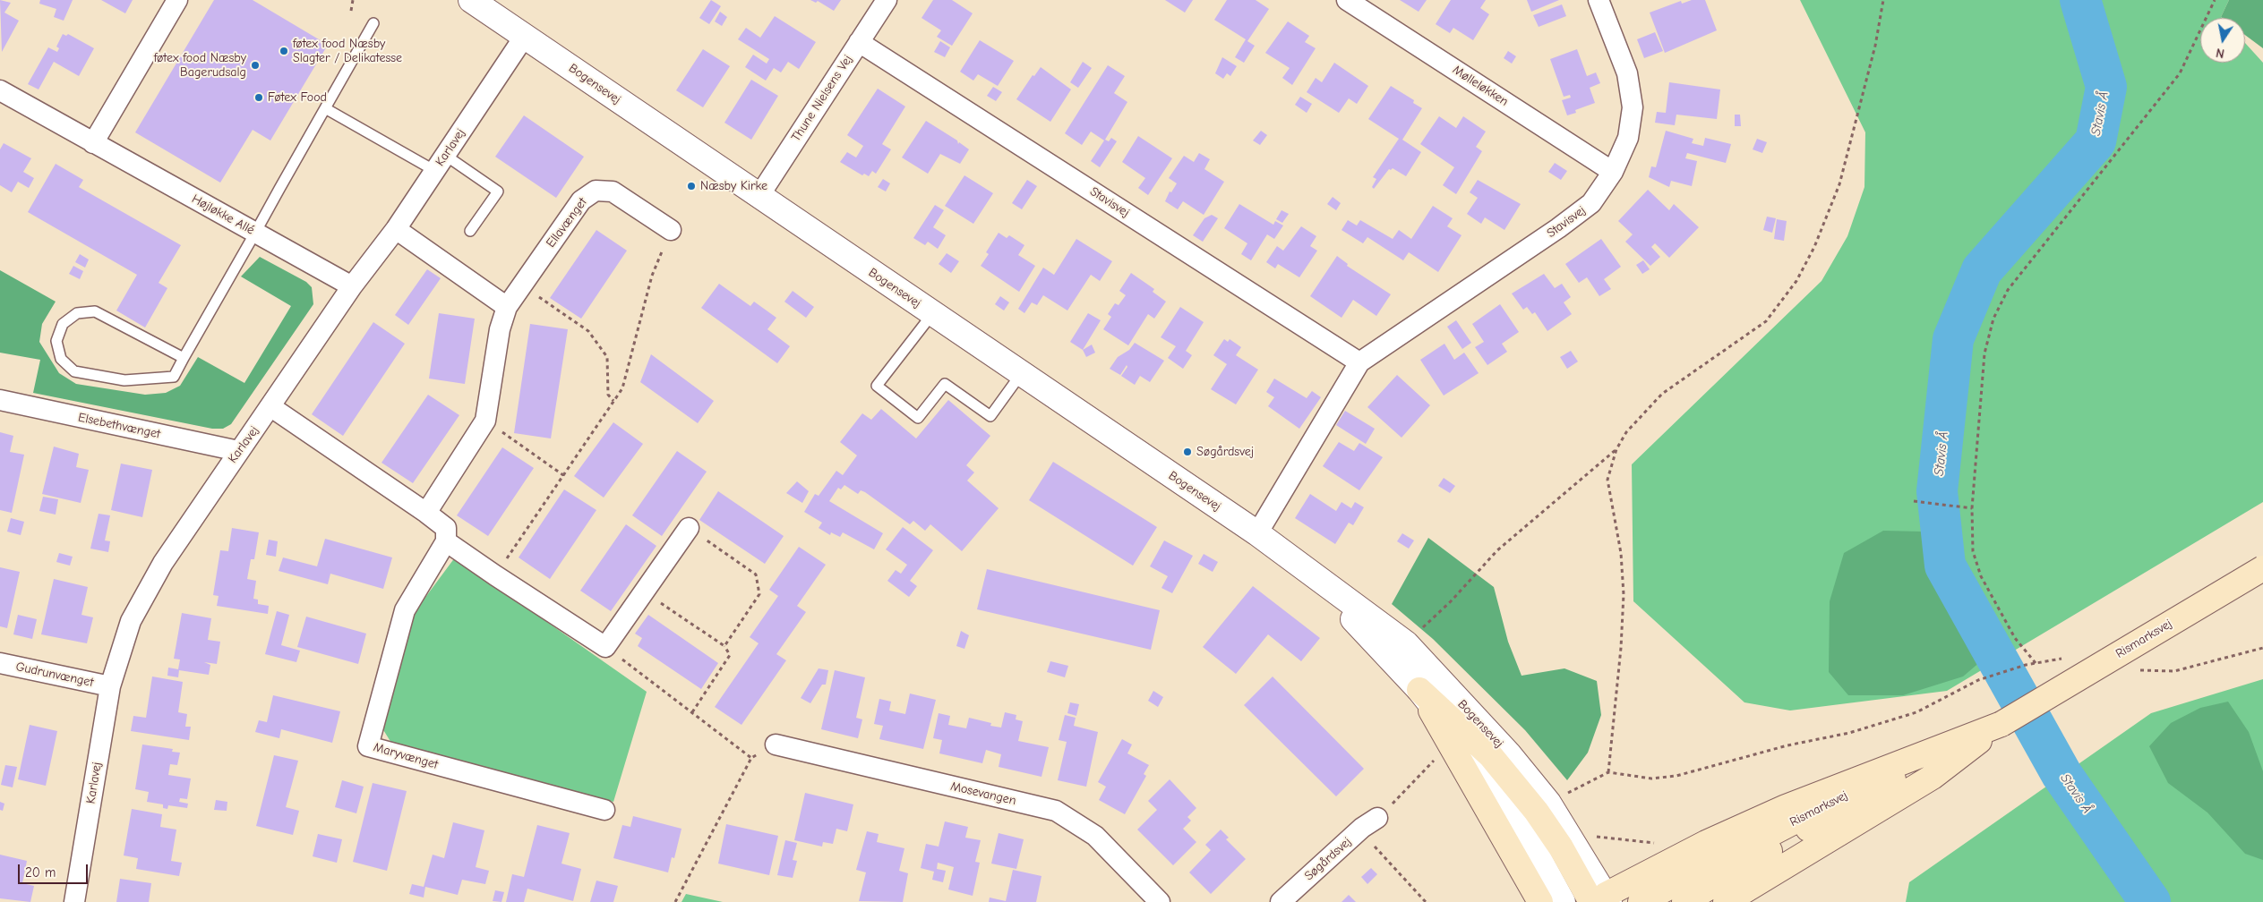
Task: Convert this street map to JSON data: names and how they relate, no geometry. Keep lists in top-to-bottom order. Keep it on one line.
{"streets":{"main road":["Rismarksvej"],"street":["Bogensevej","Mølleløkken","Thune Nielsens Vej","Karlavej","Stavisvej","Højløkke Allé","Ellavænget","Elsebethvænget","Gudrunvænget","Maryvænget","Mosevangen","Søgårdsvej"]},"crossings":[["Bogensevej","Thune Nielsens Vej"],["Bogensevej","Karlavej"],["Bogensevej","Stavisvej"],["Mølleløkken","Stavisvej"],["Thune Nielsens Vej","Stavisvej"],["Karlavej","Højløkke Allé"],["Karlavej","Elsebethvænget"],["Karlavej","Gudrunvænget"]],"water":["Stavis Å"],"places":["føtex food Næsby Slagter / Delikatesse","føtex food Næsby Bagerudsalg","Føtex Food","Næsby Kirke","Søgårdsvej"],"scale_bar":"20 m","north":"bottom"}
